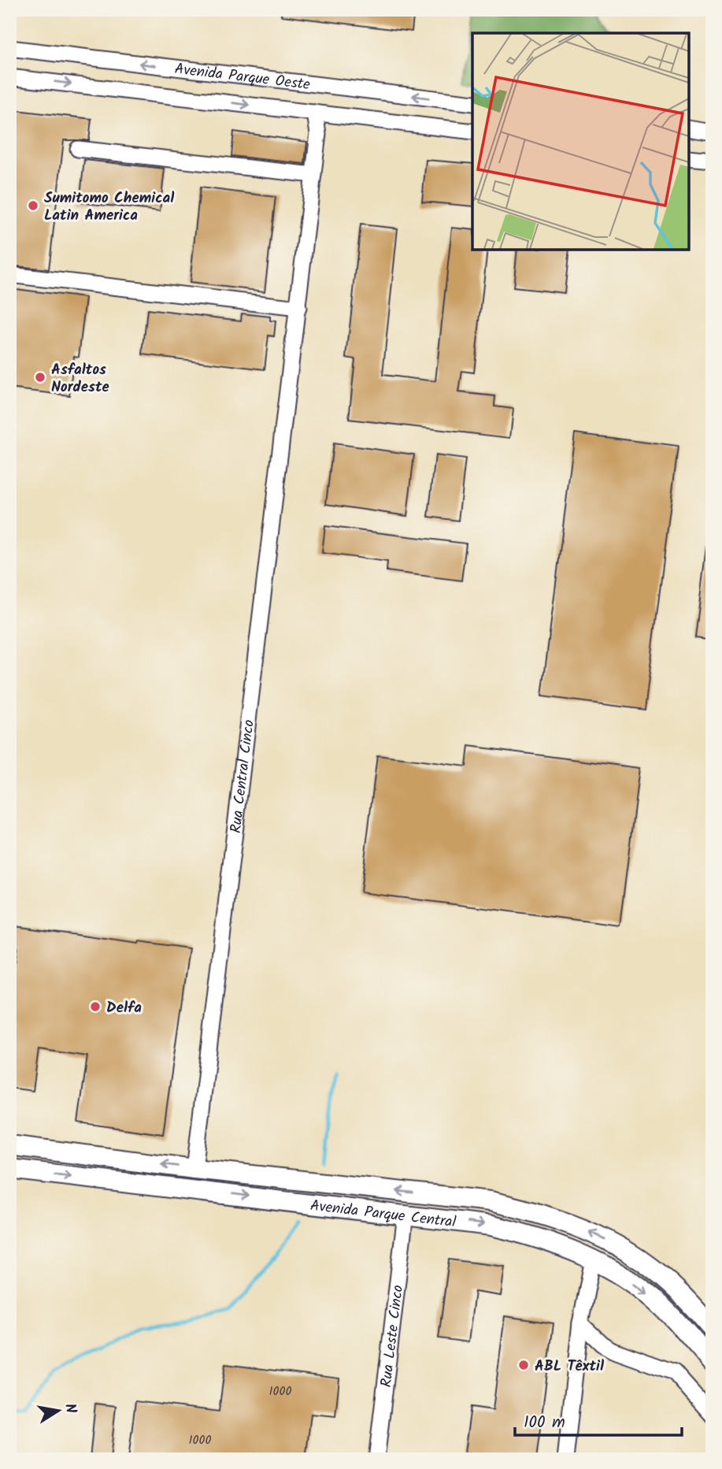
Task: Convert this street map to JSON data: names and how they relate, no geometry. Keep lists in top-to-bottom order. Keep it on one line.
{"streets":{"main road":["Avenida Parque Central"],"street":["Avenida Parque Oeste","Rua Central Cinco","Rua Leste Cinco"]},"crossings":[["Avenida Parque Oeste","Rua Central Cinco"],["Rua Central Cinco","Avenida Parque Central"],["Avenida Parque Central","Rua Leste Cinco"]],"places":["Sumitomo Chemical Latin America","Asfaltos Nordeste","Delfa","ABL Têxtil"],"house_numbers":["1000","1000"],"scale_bar":"100 m","north":"right"}
